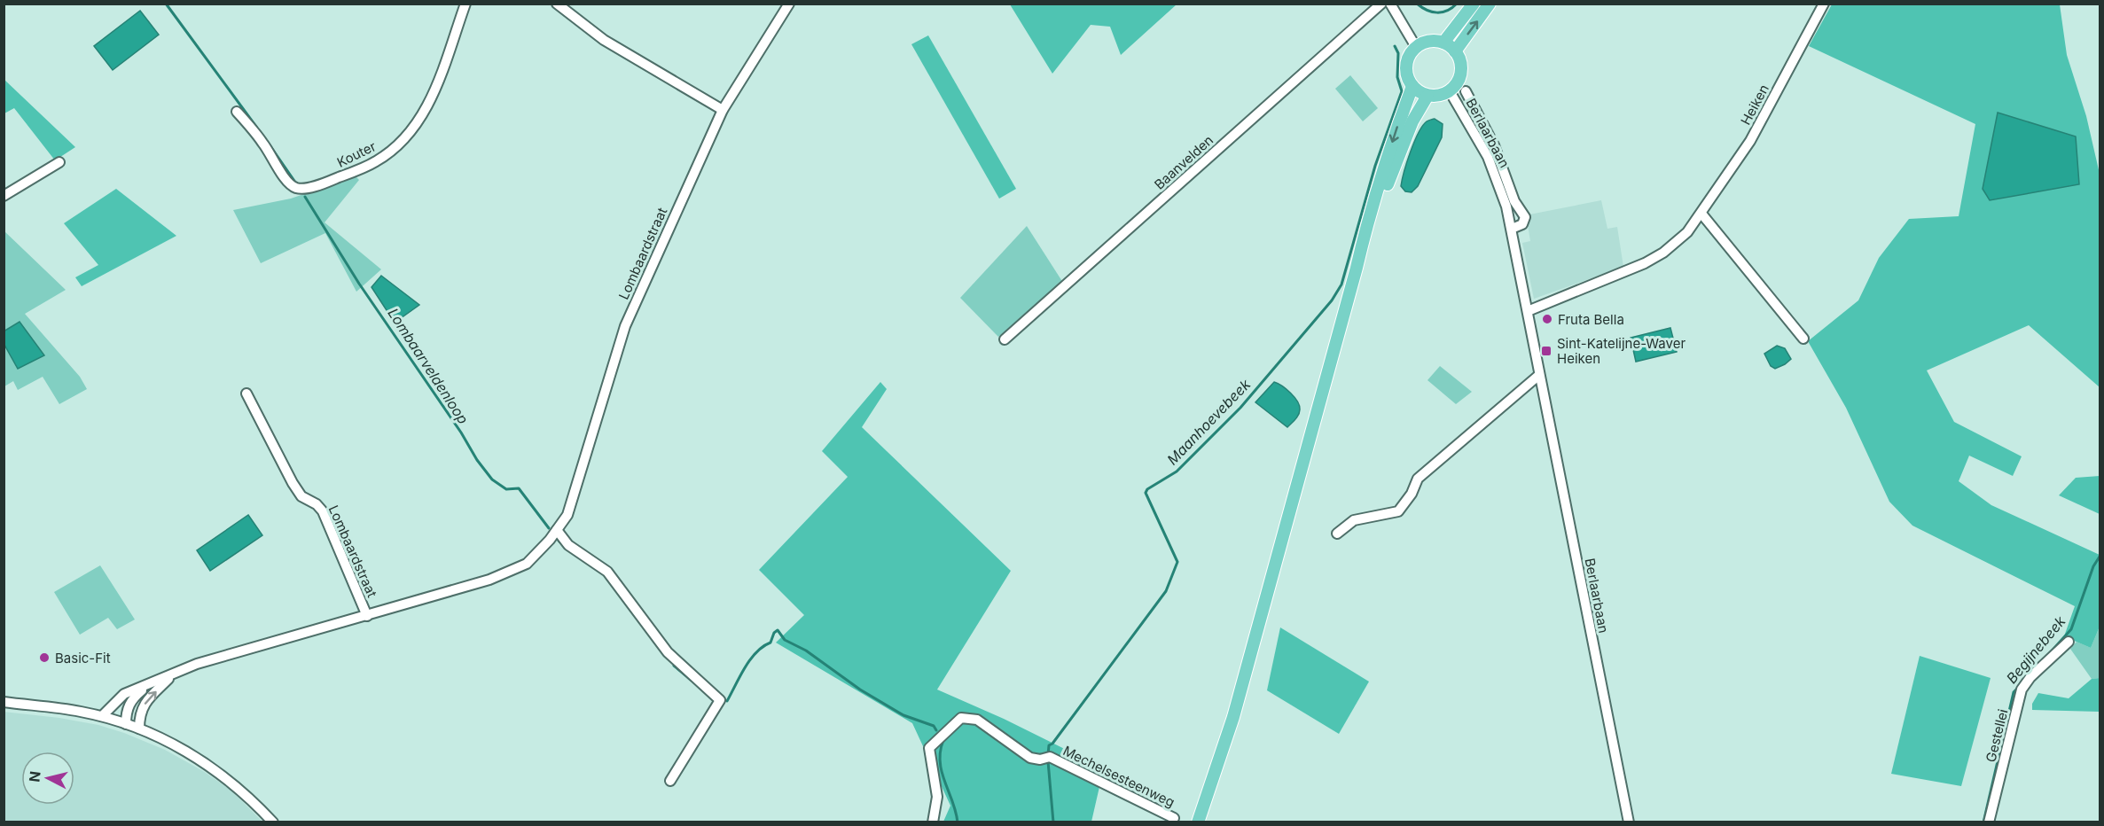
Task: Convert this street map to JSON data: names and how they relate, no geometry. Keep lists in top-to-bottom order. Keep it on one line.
{"streets":{"street":["Heiken","Berlaarbaan","Kouter","Baanvelden","Lombaardstraat","Gestellei","Mechelsesteenweg"]},"crossings":[["Heiken","Berlaarbaan"]],"water":["Lombaarveldenloop","Maanhoevebeek","Begijnebeek"],"places":{"other":["Fruta Bella","Basic-Fit"],"transit":["Sint-Katelijne-Waver Heiken"]},"north":"left"}
